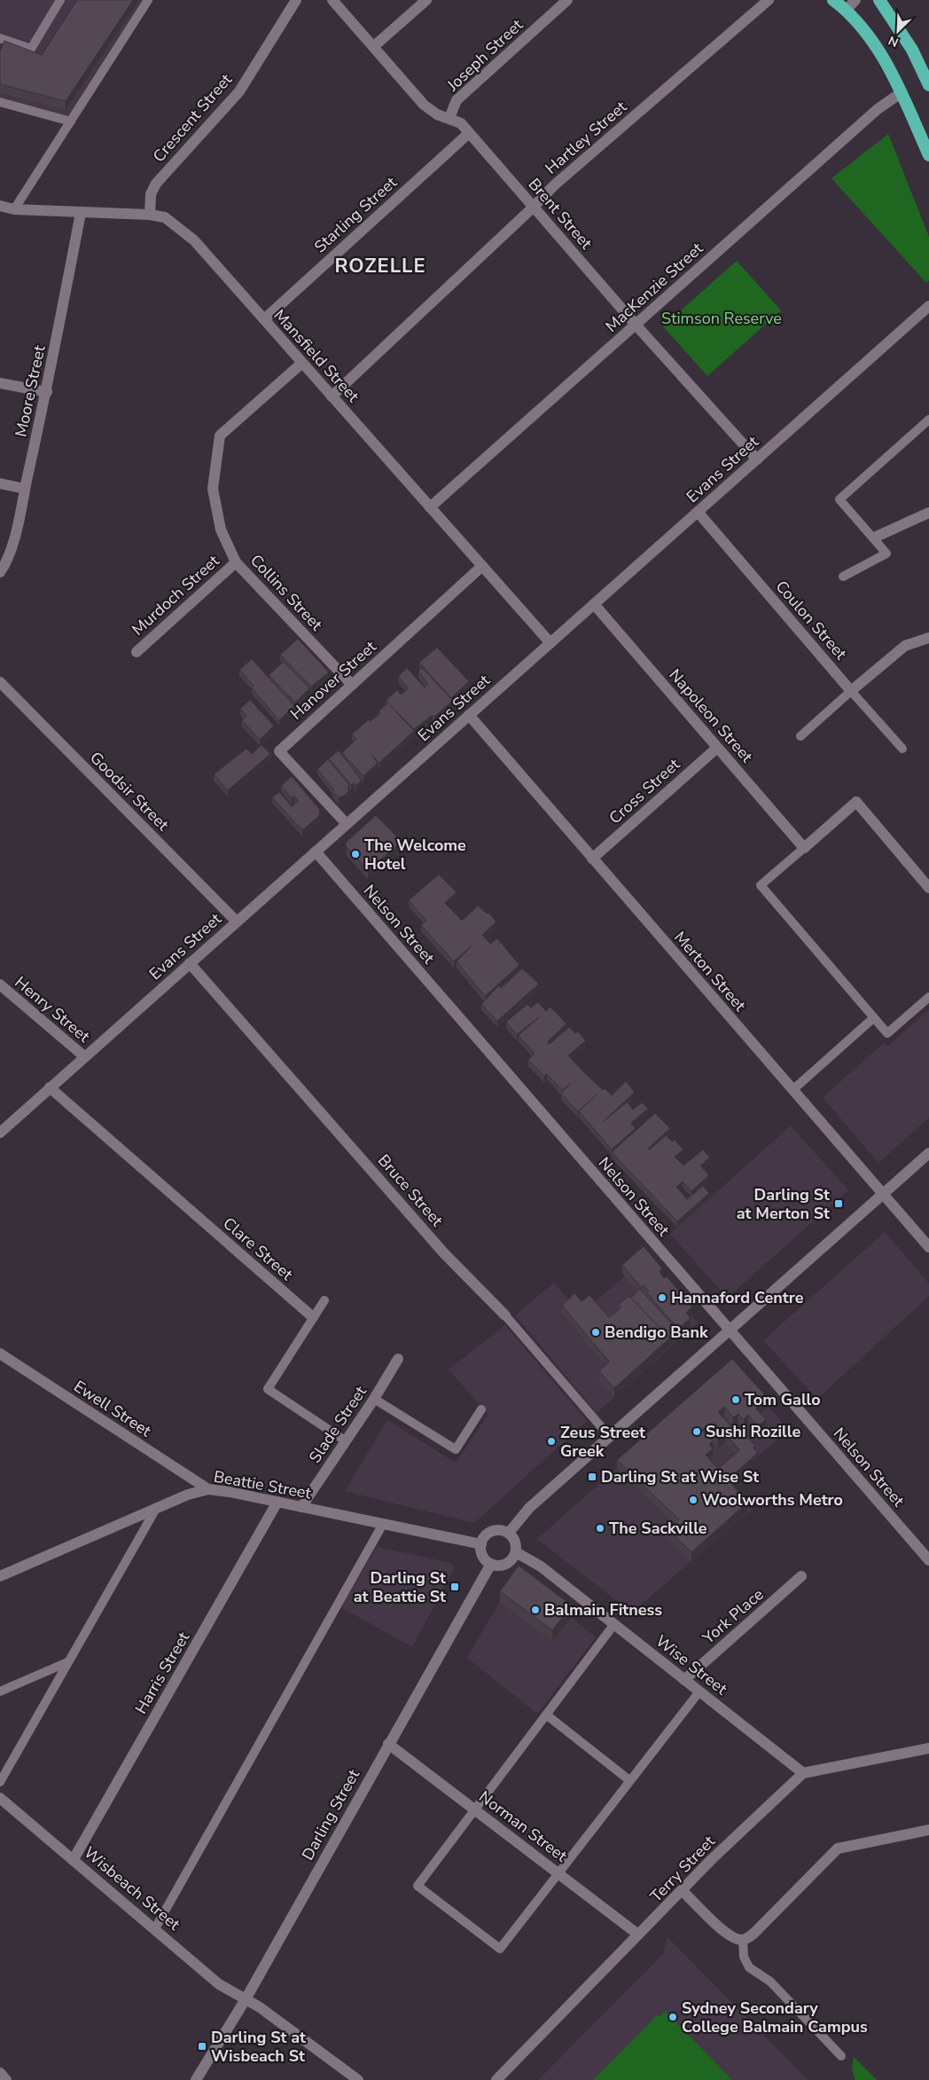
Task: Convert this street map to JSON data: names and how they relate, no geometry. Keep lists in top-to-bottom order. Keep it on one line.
{"streets":{"street":["Joseph Street","Crescent Street","Hartley Street","Brent Street","Starling Street","MacKenzie Street","Mansfield Street","Moore Street","Evans Street","Collins Street","Murdoch Street","Coulon Street","Hanover Street","Napoleon Street","Goodsir Street","Cross Street","Nelson Street","Merton Street","Henry Street","Bruce Street","Clare Street","Ewell Street","Slade Street","Beattie Street","York Place","Wise Street","Harris Street","Darling Street","Norman Street","Terry Street","Wisbeach Street"]},"crossings":[["Joseph Street","Brent Street"],["Crescent Street","Mansfield Street"],["Hartley Street","Brent Street"],["Hartley Street","Mansfield Street"],["Brent Street","Starling Street"],["Brent Street","MacKenzie Street"],["Brent Street","Evans Street"],["Starling Street","Mansfield Street"],["MacKenzie Street","Mansfield Street"],["Mansfield Street","Moore Street"],["Mansfield Street","Evans Street"],["Mansfield Street","Collins Street"],["Mansfield Street","Hanover Street"],["Evans Street","Coulon Street"],["Evans Street","Hanover Street"],["Evans Street","Napoleon Street"],["Evans Street","Goodsir Street"],["Evans Street","Nelson Street"],["Evans Street","Merton Street"],["Evans Street","Henry Street"],["Evans Street","Bruce Street"],["Evans Street","Clare Street"],["Collins Street","Murdoch Street"],["Collins Street","Hanover Street"],["Napoleon Street","Cross Street"],["Cross Street","Merton Street"],["Ewell Street","Beattie Street"],["Slade Street","Beattie Street"],["Beattie Street","Wise Street"],["Beattie Street","Harris Street"],["Beattie Street","Darling Street"],["York Place","Wise Street"],["Wise Street","Darling Street"],["Wise Street","Terry Street"],["Harris Street","Wisbeach Street"],["Darling Street","Norman Street"],["Darling Street","Wisbeach Street"],["Norman Street","Terry Street"]],"districts":["ROZELLE"],"parks":["Stimson Reserve"],"places":{"other":["The Welcome Hotel","Hannaford Centre","Bendigo Bank","Tom Gallo","Sushi Rozille","Zeus Street Greek","Woolworths Metro","The Sackville","Balmain Fitness","Sydney Secondary College Balmain Campus"],"transit":["Darling St at Merton St","Darling St at Wise St","Darling St at Beattie St","Darling St at Wisbeach St"]},"north":"bottom left"}
